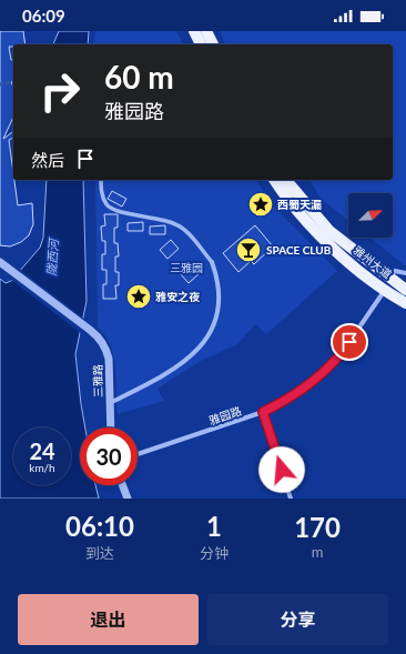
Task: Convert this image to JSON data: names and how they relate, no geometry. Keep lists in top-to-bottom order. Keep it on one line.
{"streets":{"main road":["雅州大道"],"street":["三雅路","雅园路"]},"crossings":[["雅州大道","雅园路"]],"water":["陇西河"],"parks":["三雅园"],"places":{"place":["西蜀天漏","雅安之夜"],"bar":["SPACE CLUB"]},"north":"top right","page":{"status":"06:09","turn":["60 m","雅园路"],"then":"然后","speed":"24 km/h","limit":"30","eta":["06:10","到达","1","分钟","170","m"],"buttons":["退出","分享"]}}
